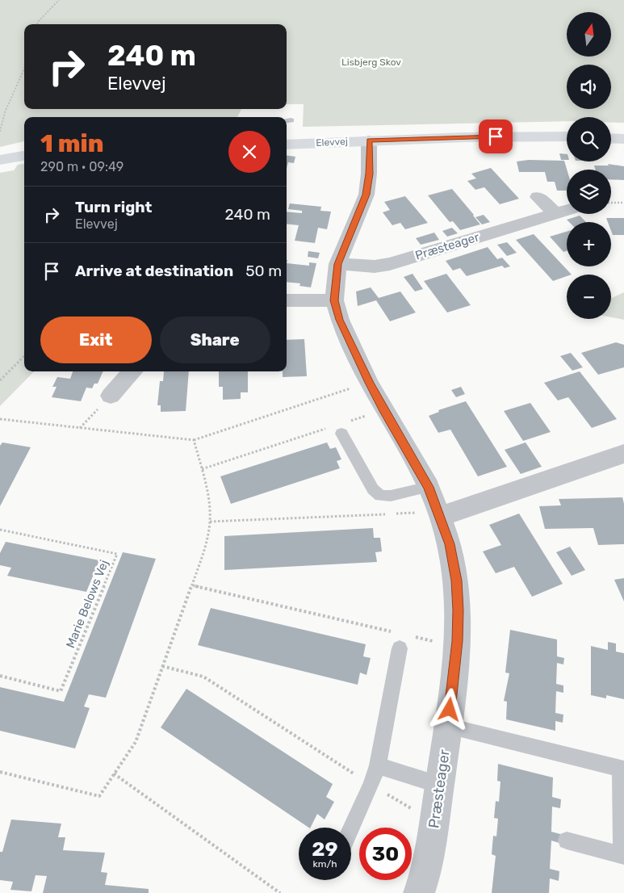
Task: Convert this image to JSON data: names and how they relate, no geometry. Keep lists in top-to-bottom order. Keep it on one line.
{"streets":{"street":["Elevvej","Præsteager"],"path":["Marie Belows Vej"]},"crossings":[["Elevvej","Præsteager"]],"parks":["Lisbjerg Skov"],"north":"top","page":{"map_buttons":["+","−"],"turn":["240 m","Elevvej"],"heading":["1 min","290 m · 09:49"],"list":[{"name":"Turn right","note":"Elevvej","value":"240 m"},{"name":"Arrive at destination","value":"50 m"}],"buttons":["Exit","Share"],"speed":"29 km/h","limit":"30"}}
